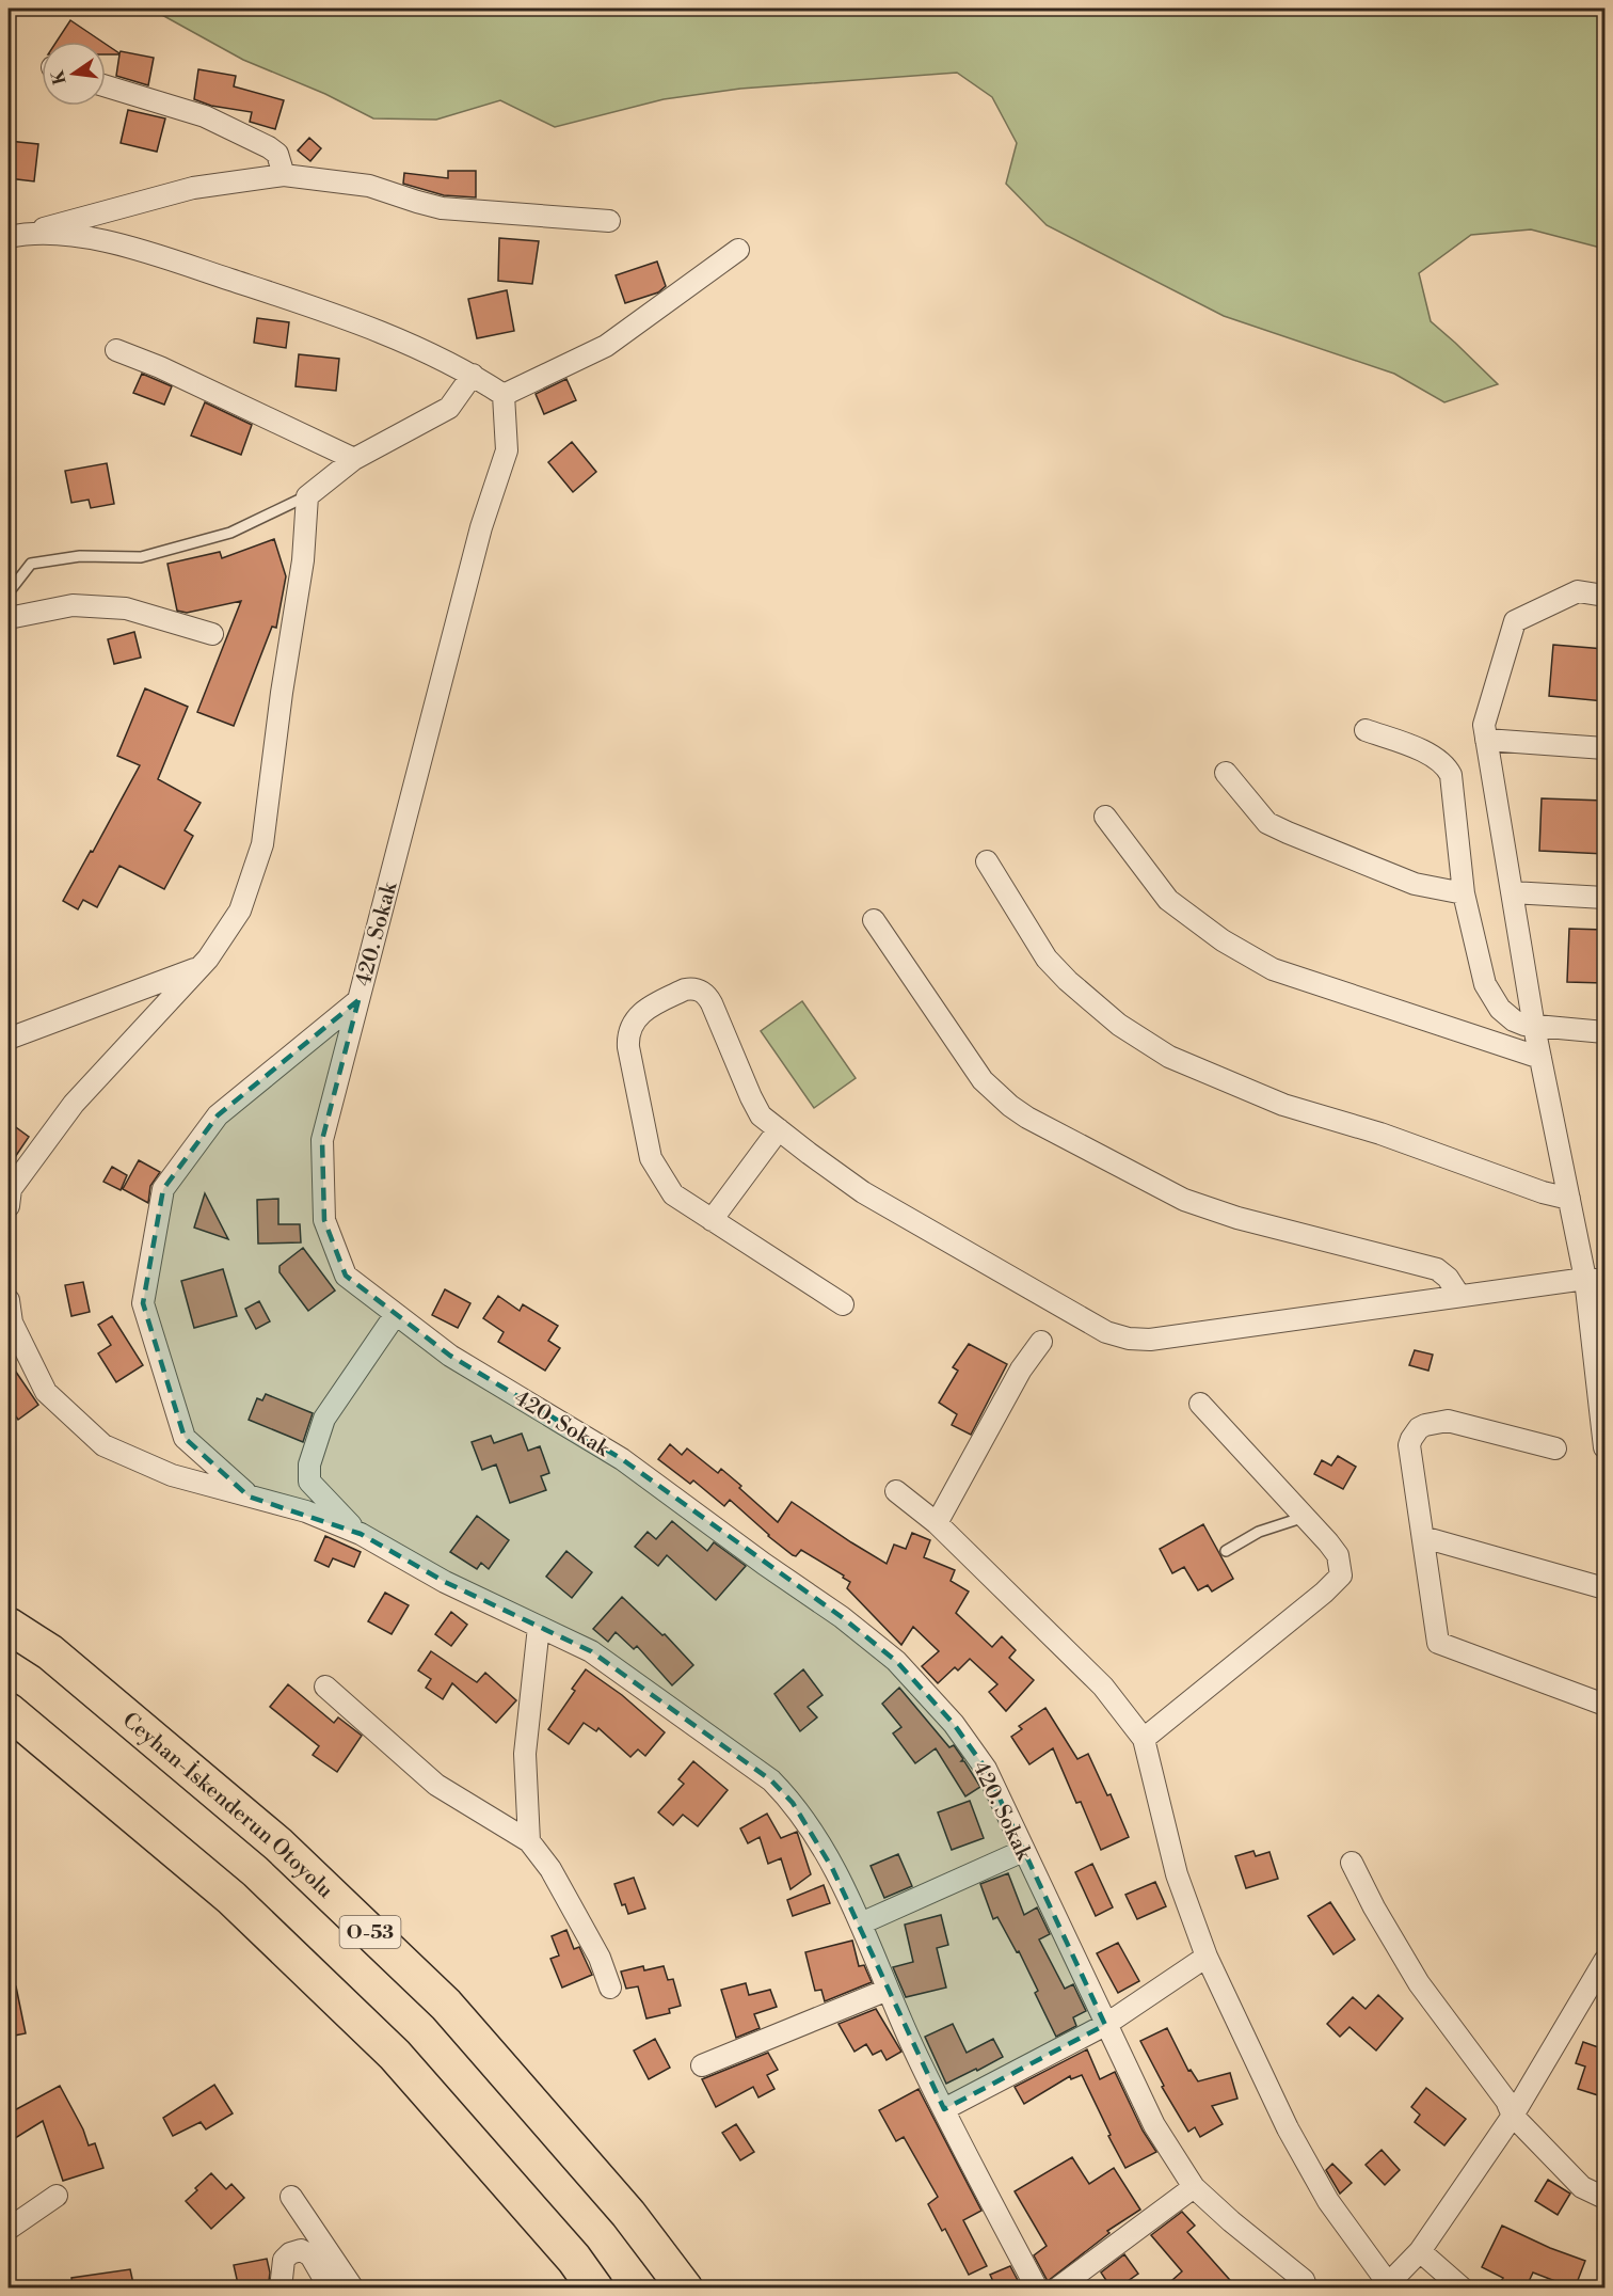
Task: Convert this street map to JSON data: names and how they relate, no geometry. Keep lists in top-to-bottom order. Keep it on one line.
{"streets":{"highway":["Ceyhan-İskenderun Otoyolu","O-53"],"street":["420. Sokak"]},"north":"left"}
